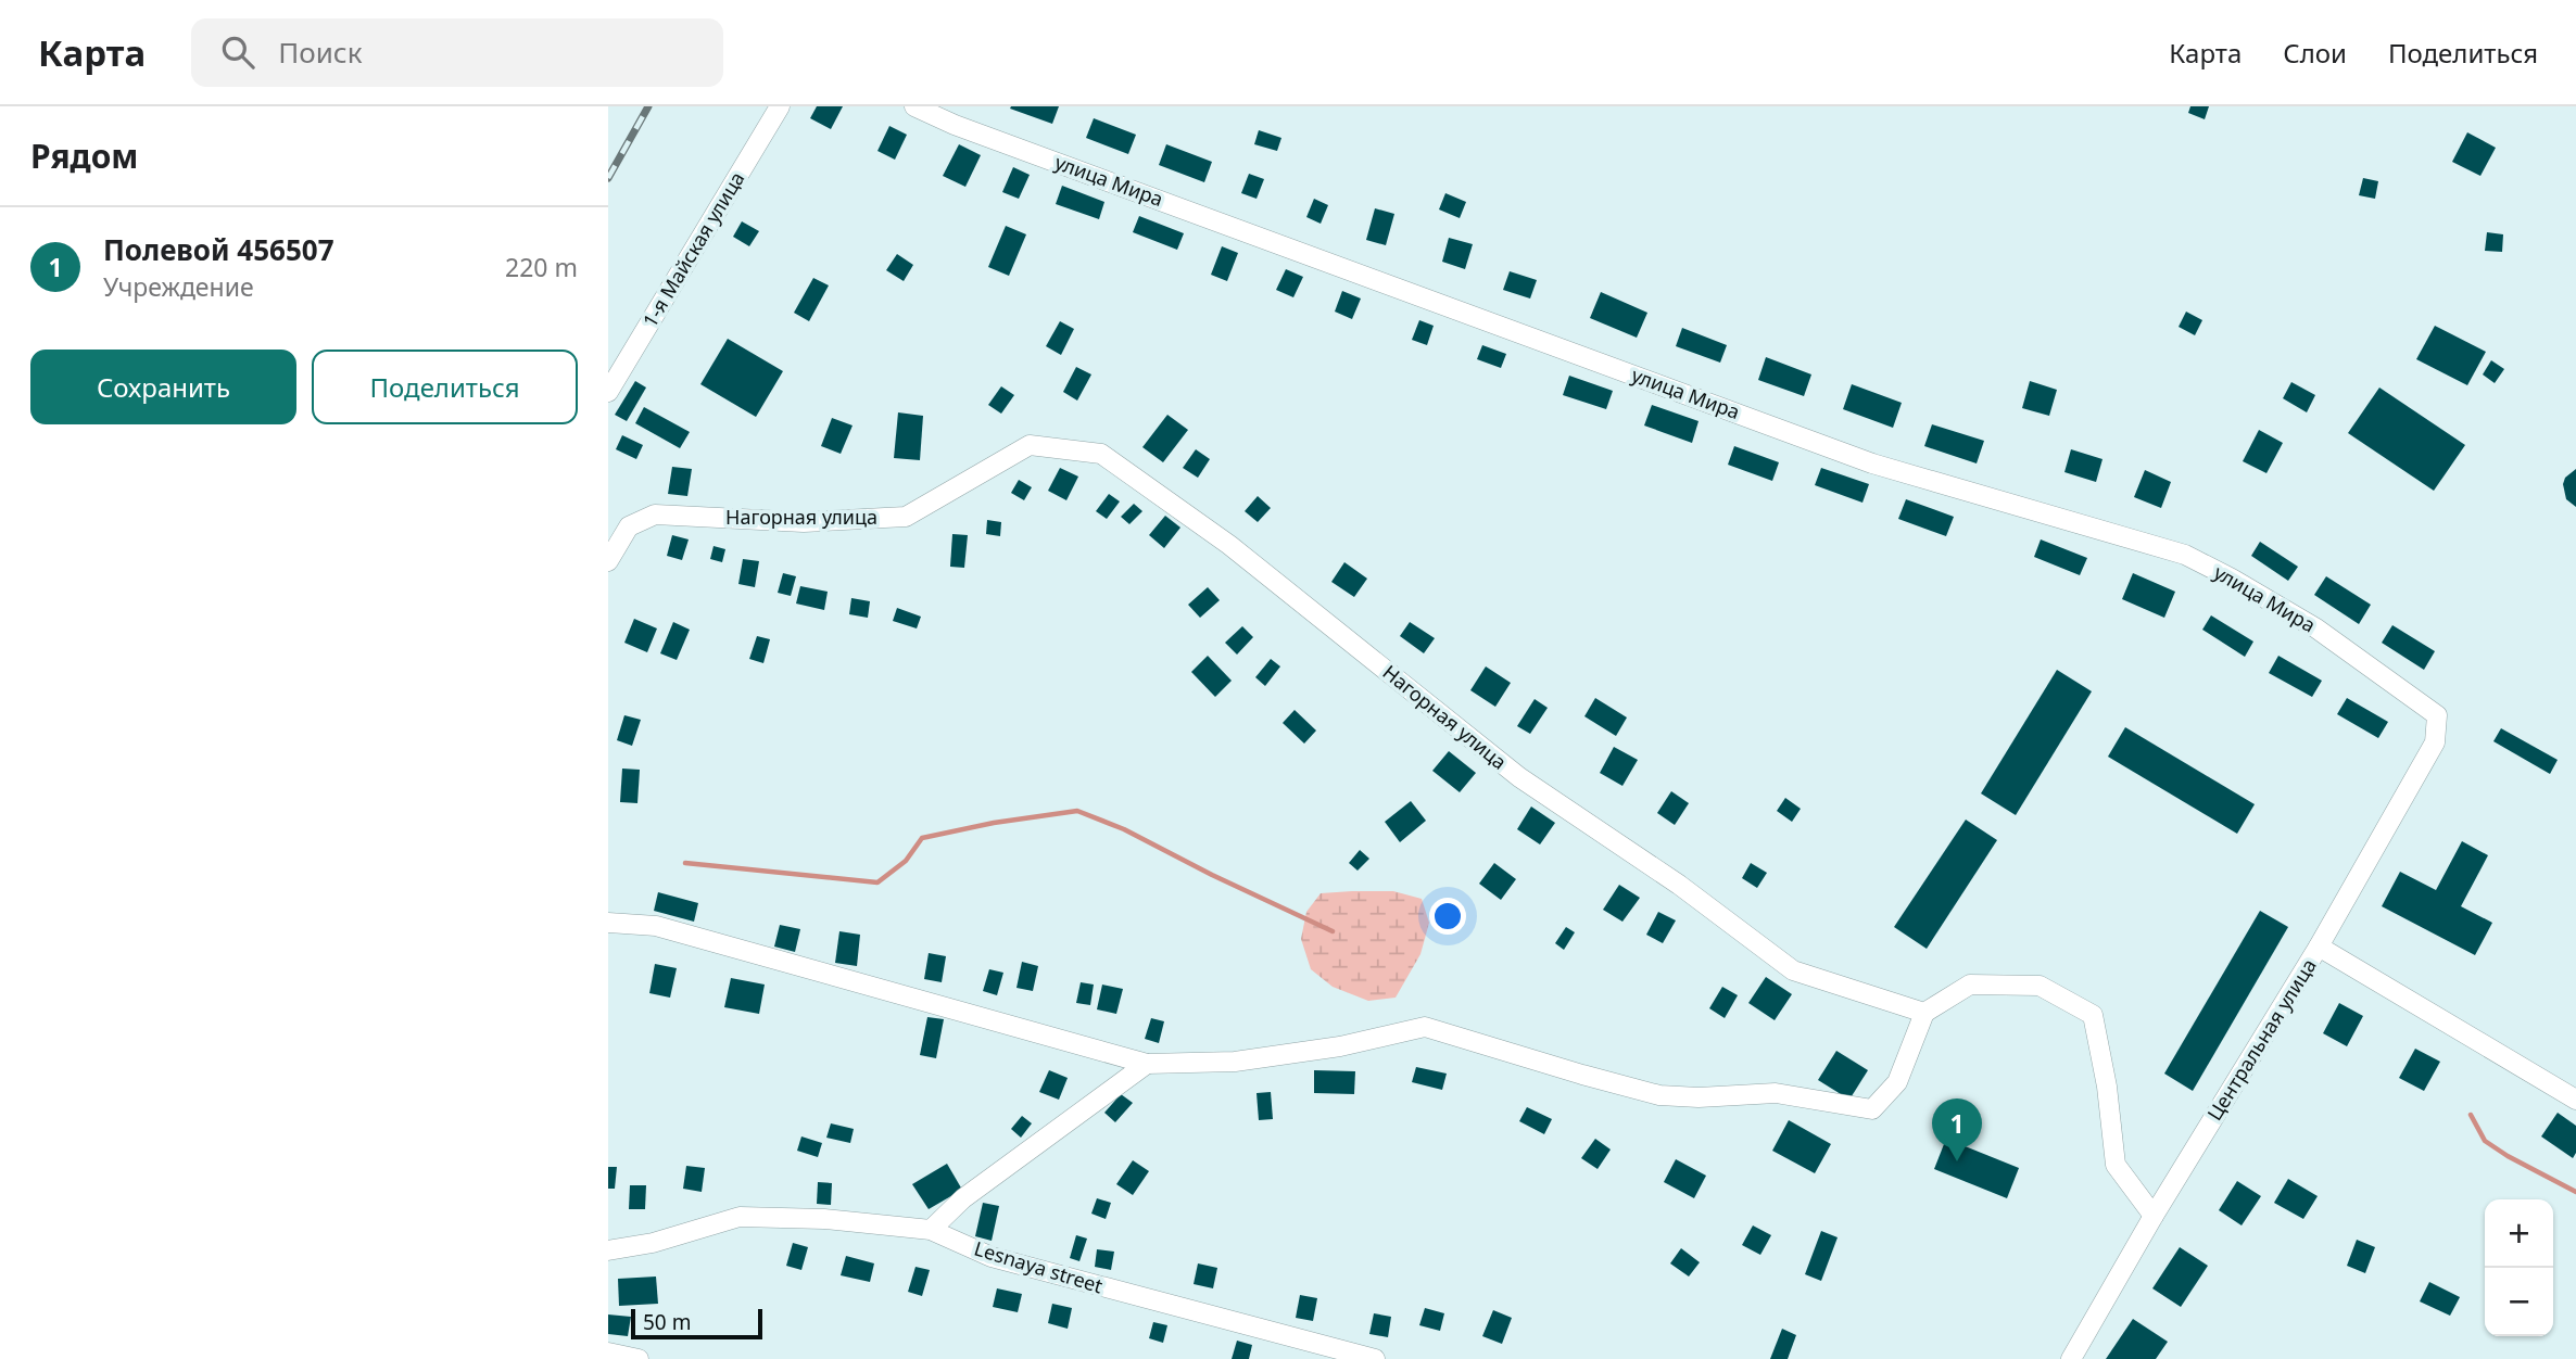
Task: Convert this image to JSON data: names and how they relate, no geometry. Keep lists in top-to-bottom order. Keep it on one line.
{"streets":{"street":["улица Мира","1-я Майская улица","Нагорная улица","Центральная улица","Lesnaya street"]},"crossings":[["улица Мира","Центральная улица"]],"scale_bar":"50 m","page":{"header":"Карта","search":"Поиск","nav":["Карта","Слои","Поделиться"],"heading":"Рядом","list":[{"mark":"1","name":"Полевой 456507","note":"Учреждение","value":"220 m"}],"buttons":["Сохранить","Поделиться"],"pins":"1","map_buttons":["+","−"],"scale":"50 m"}}
